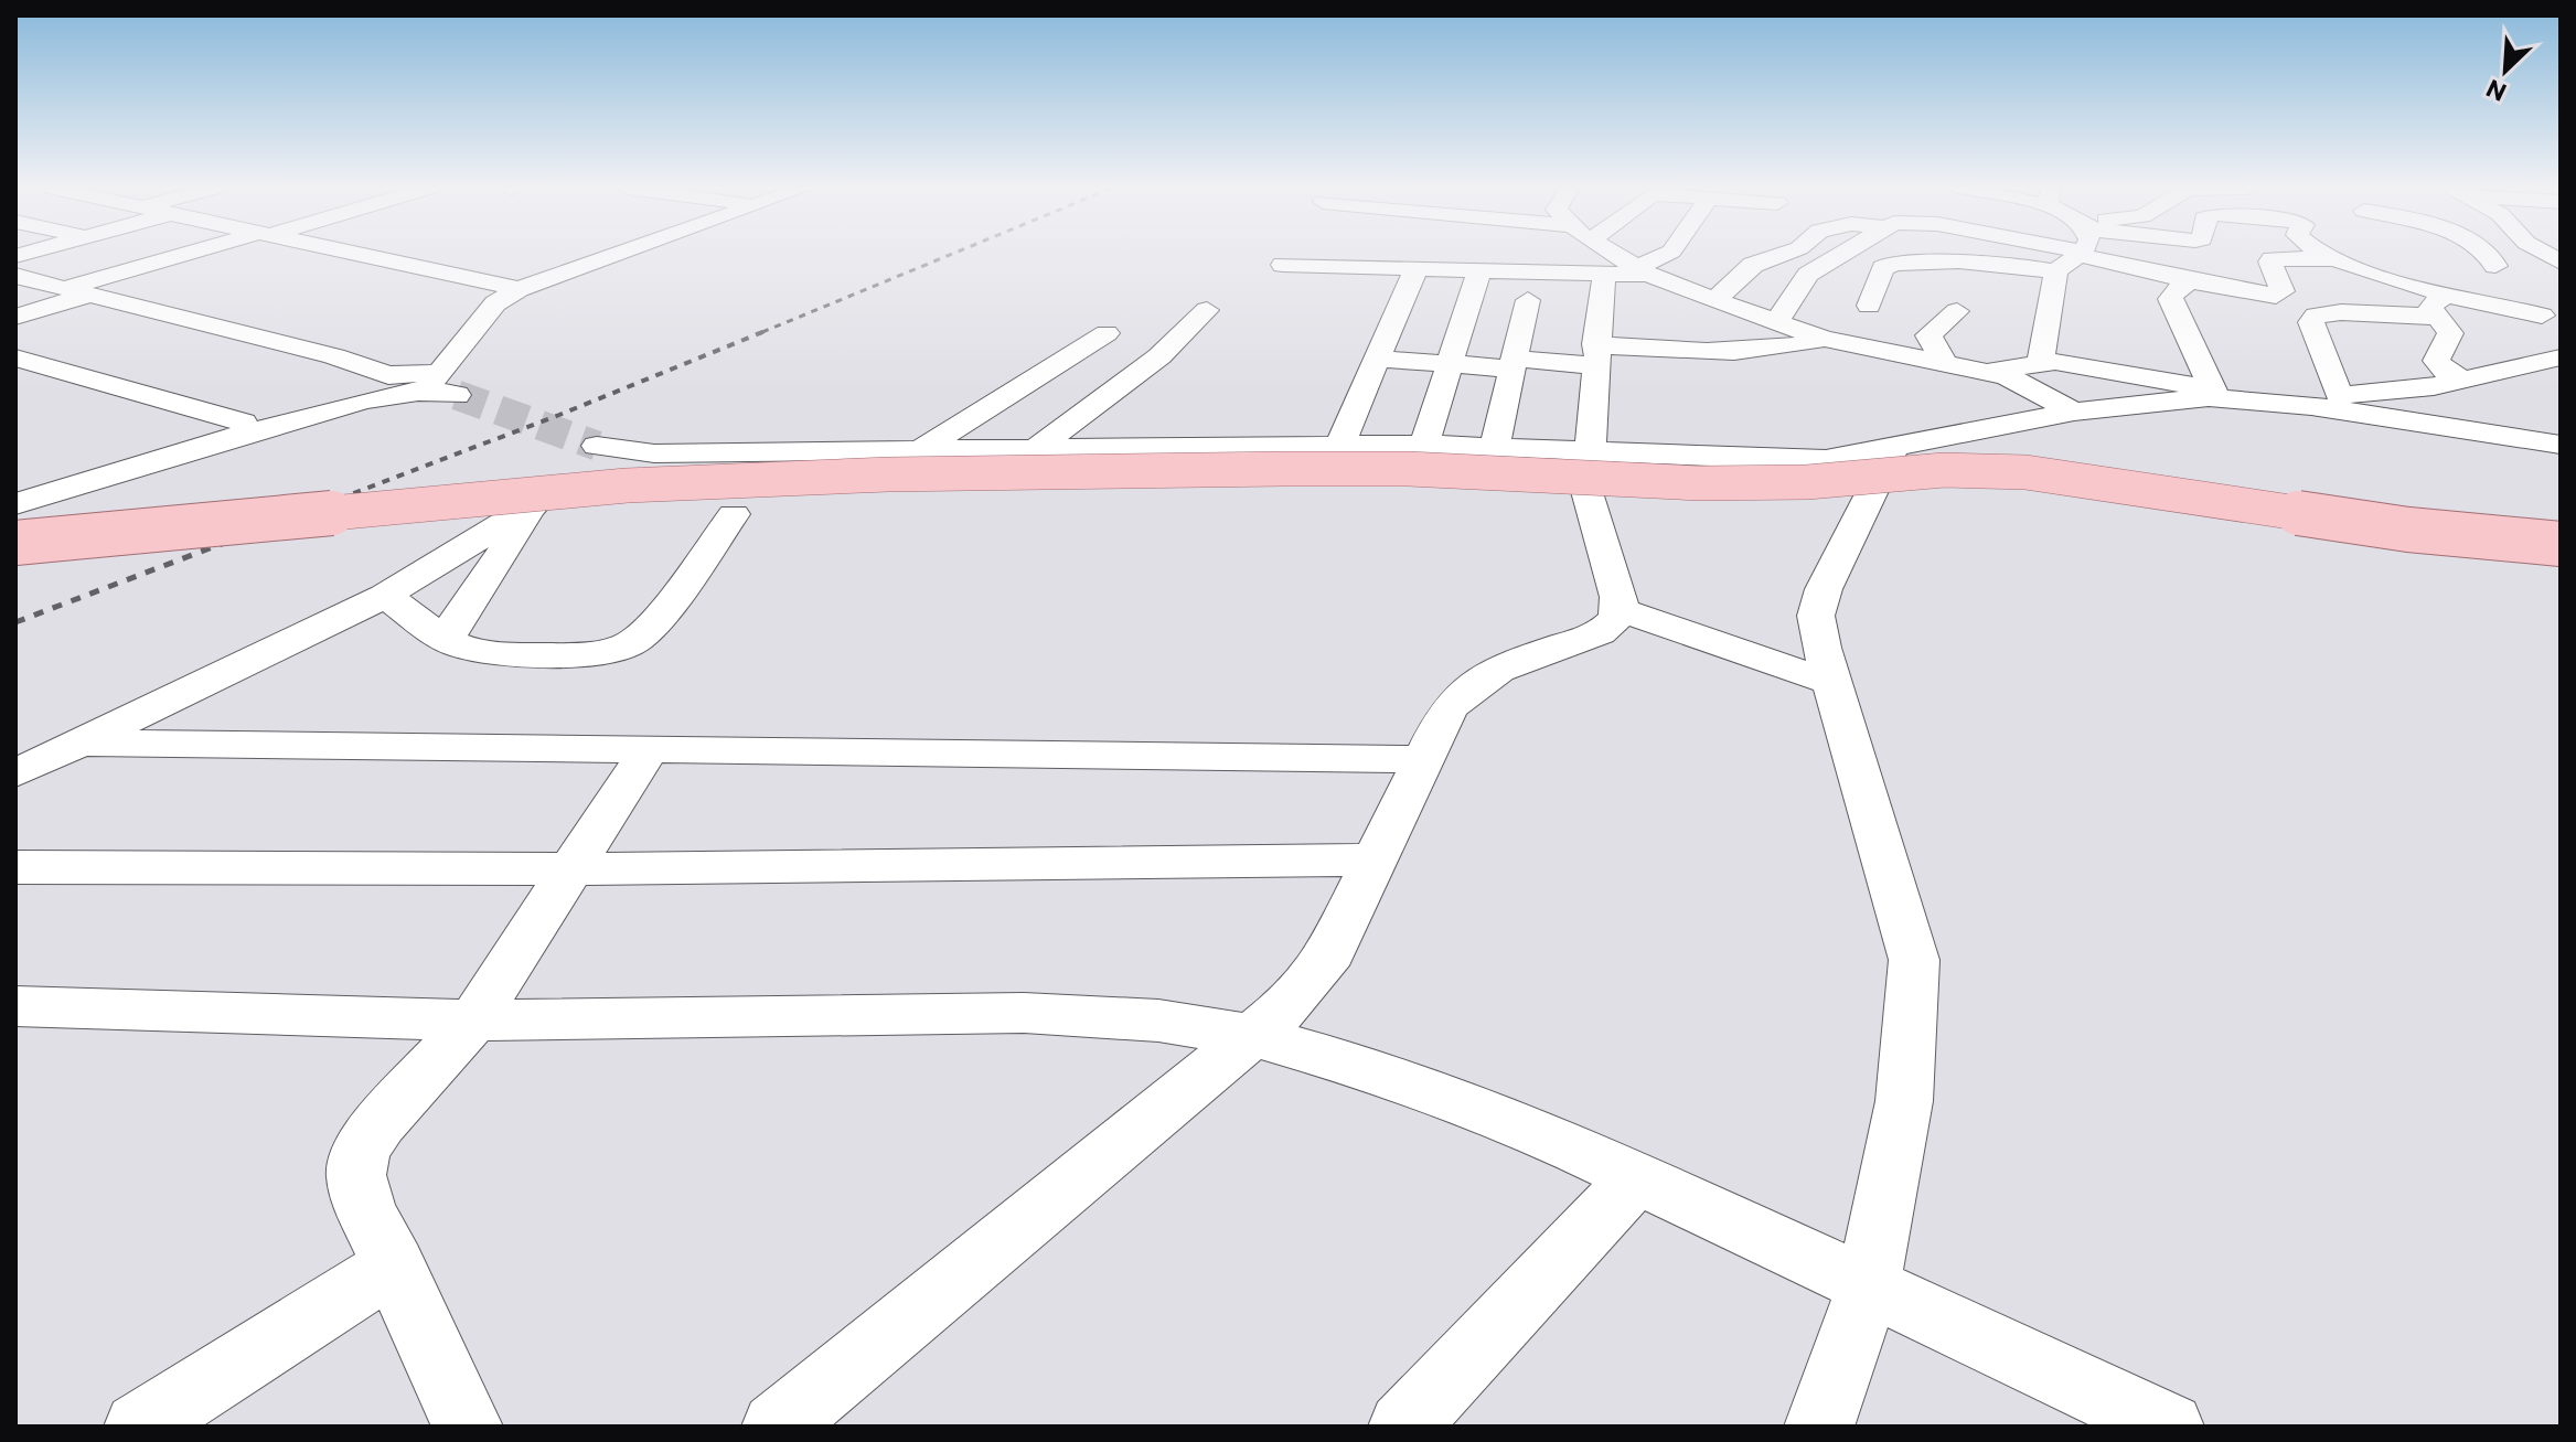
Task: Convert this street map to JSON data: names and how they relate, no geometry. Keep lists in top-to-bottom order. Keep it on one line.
{"north":"bottom left"}
